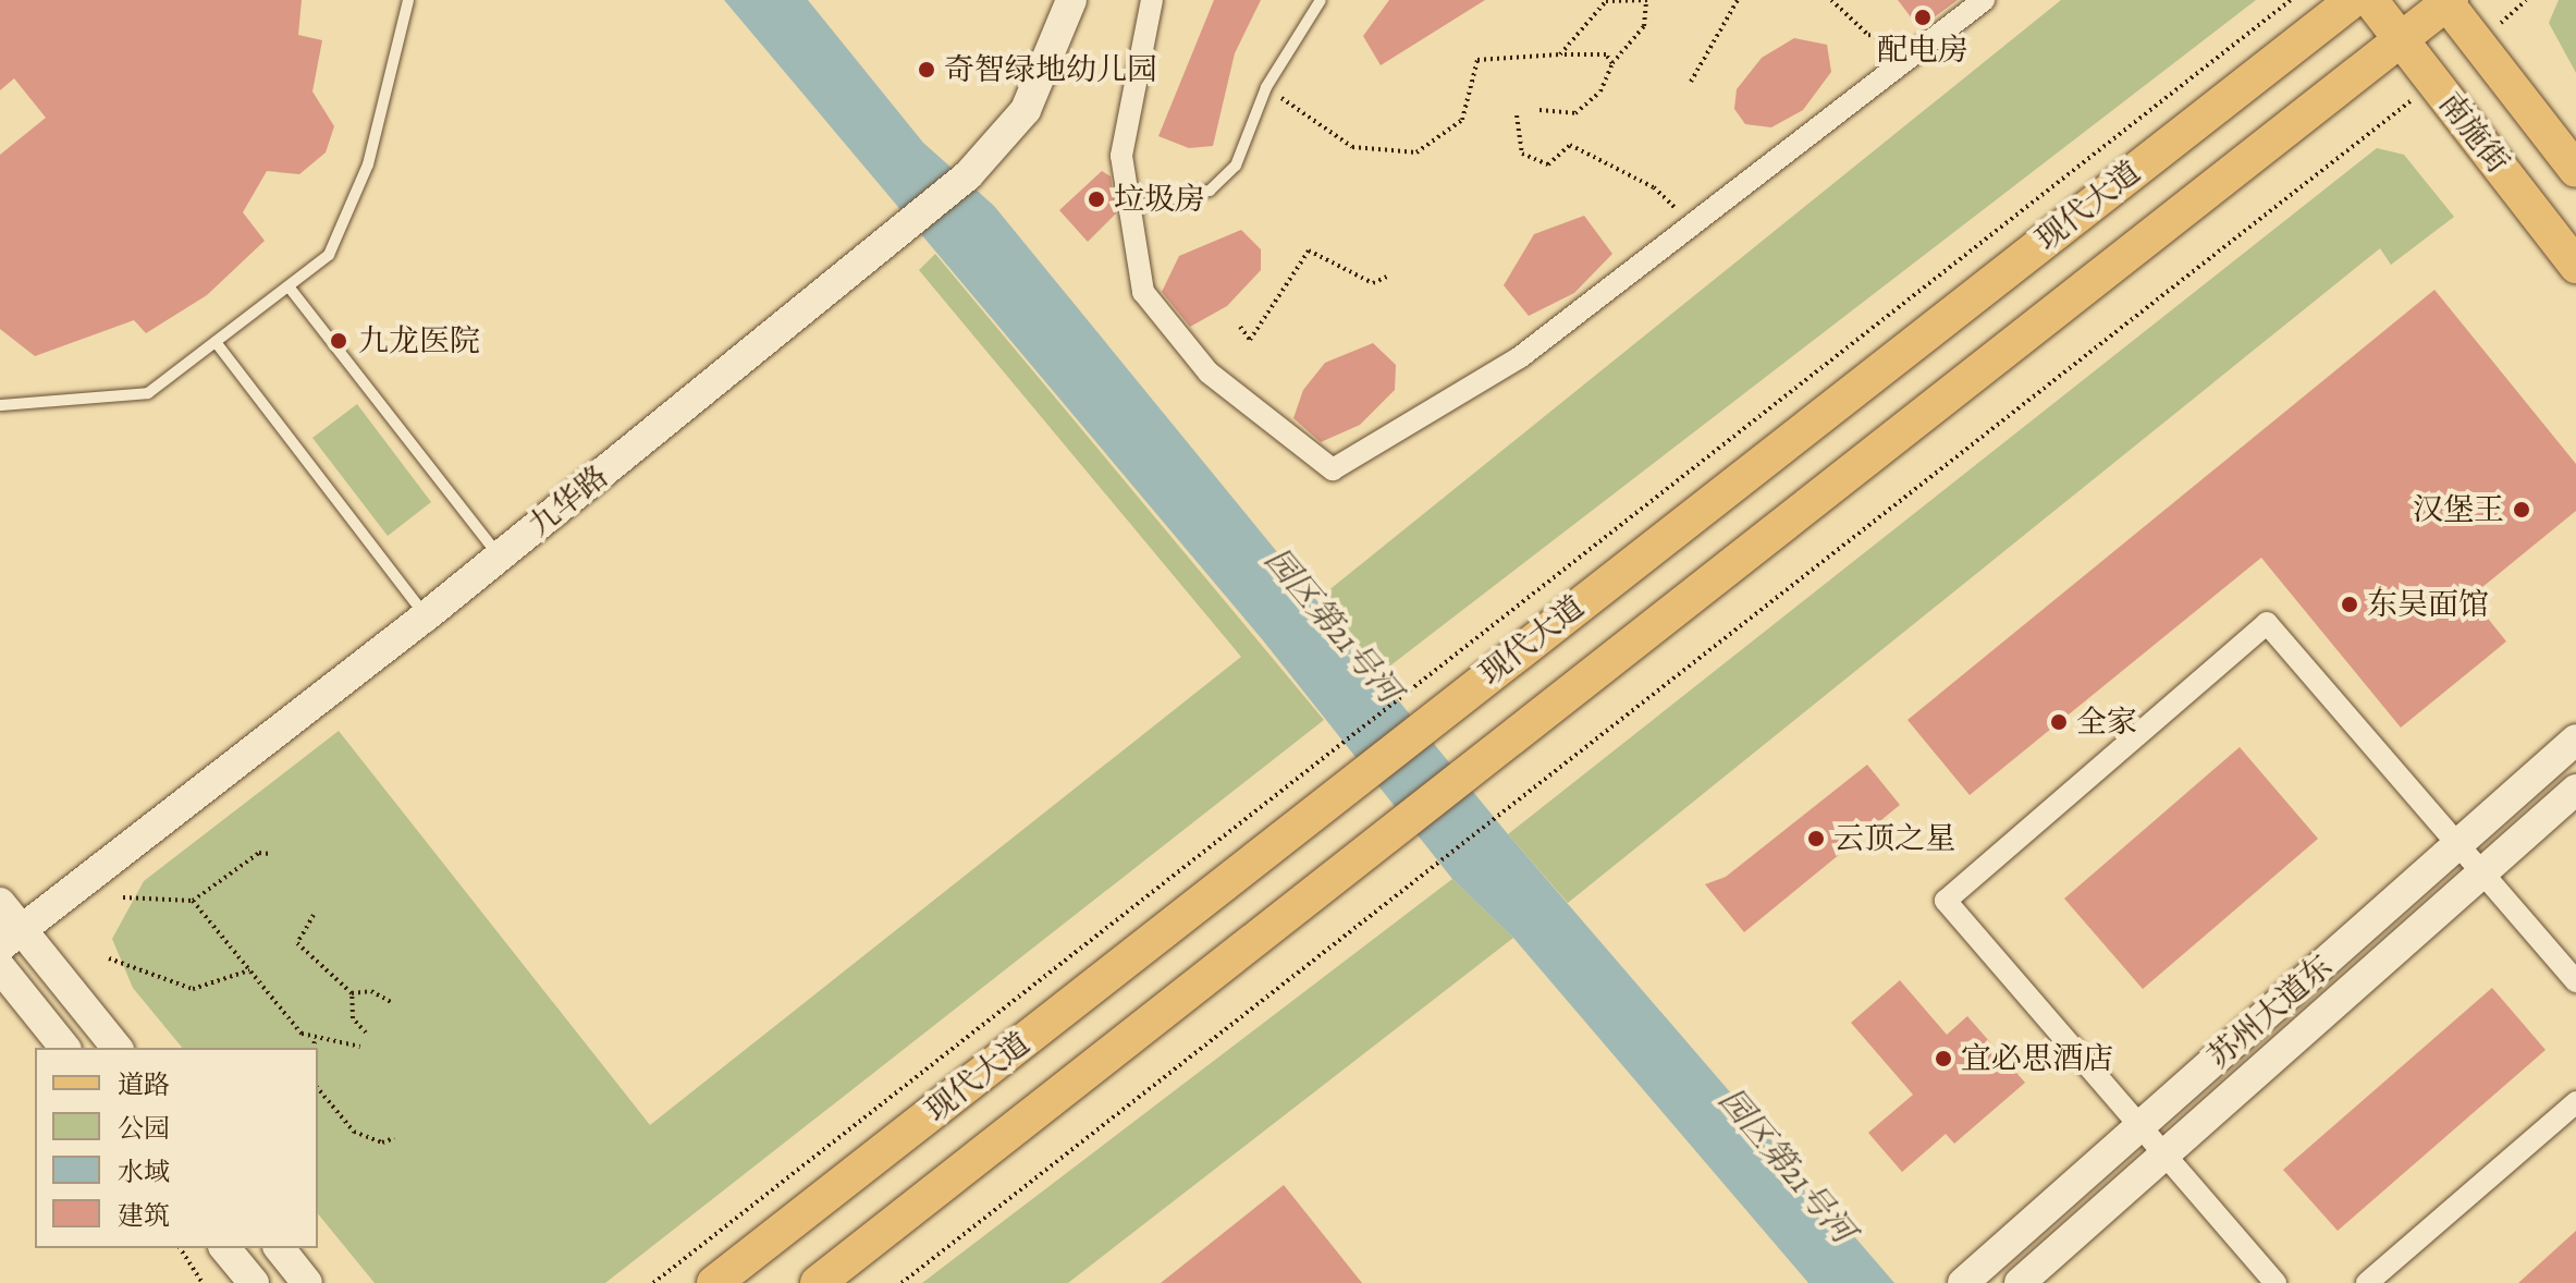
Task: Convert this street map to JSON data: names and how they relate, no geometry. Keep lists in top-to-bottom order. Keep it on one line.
{"streets":{"main road":["南施街","现代大道","九华路","苏州大道东"]},"crossings":[["南施街","现代大道"]],"water":["园区第21号河"],"places":["配电房","奇智绿地幼儿园","垃圾房","九龙医院","汉堡王","东吴面馆","全家","云顶之星","宜必思酒店"],"legend":["道路","公园","水域","建筑"]}
